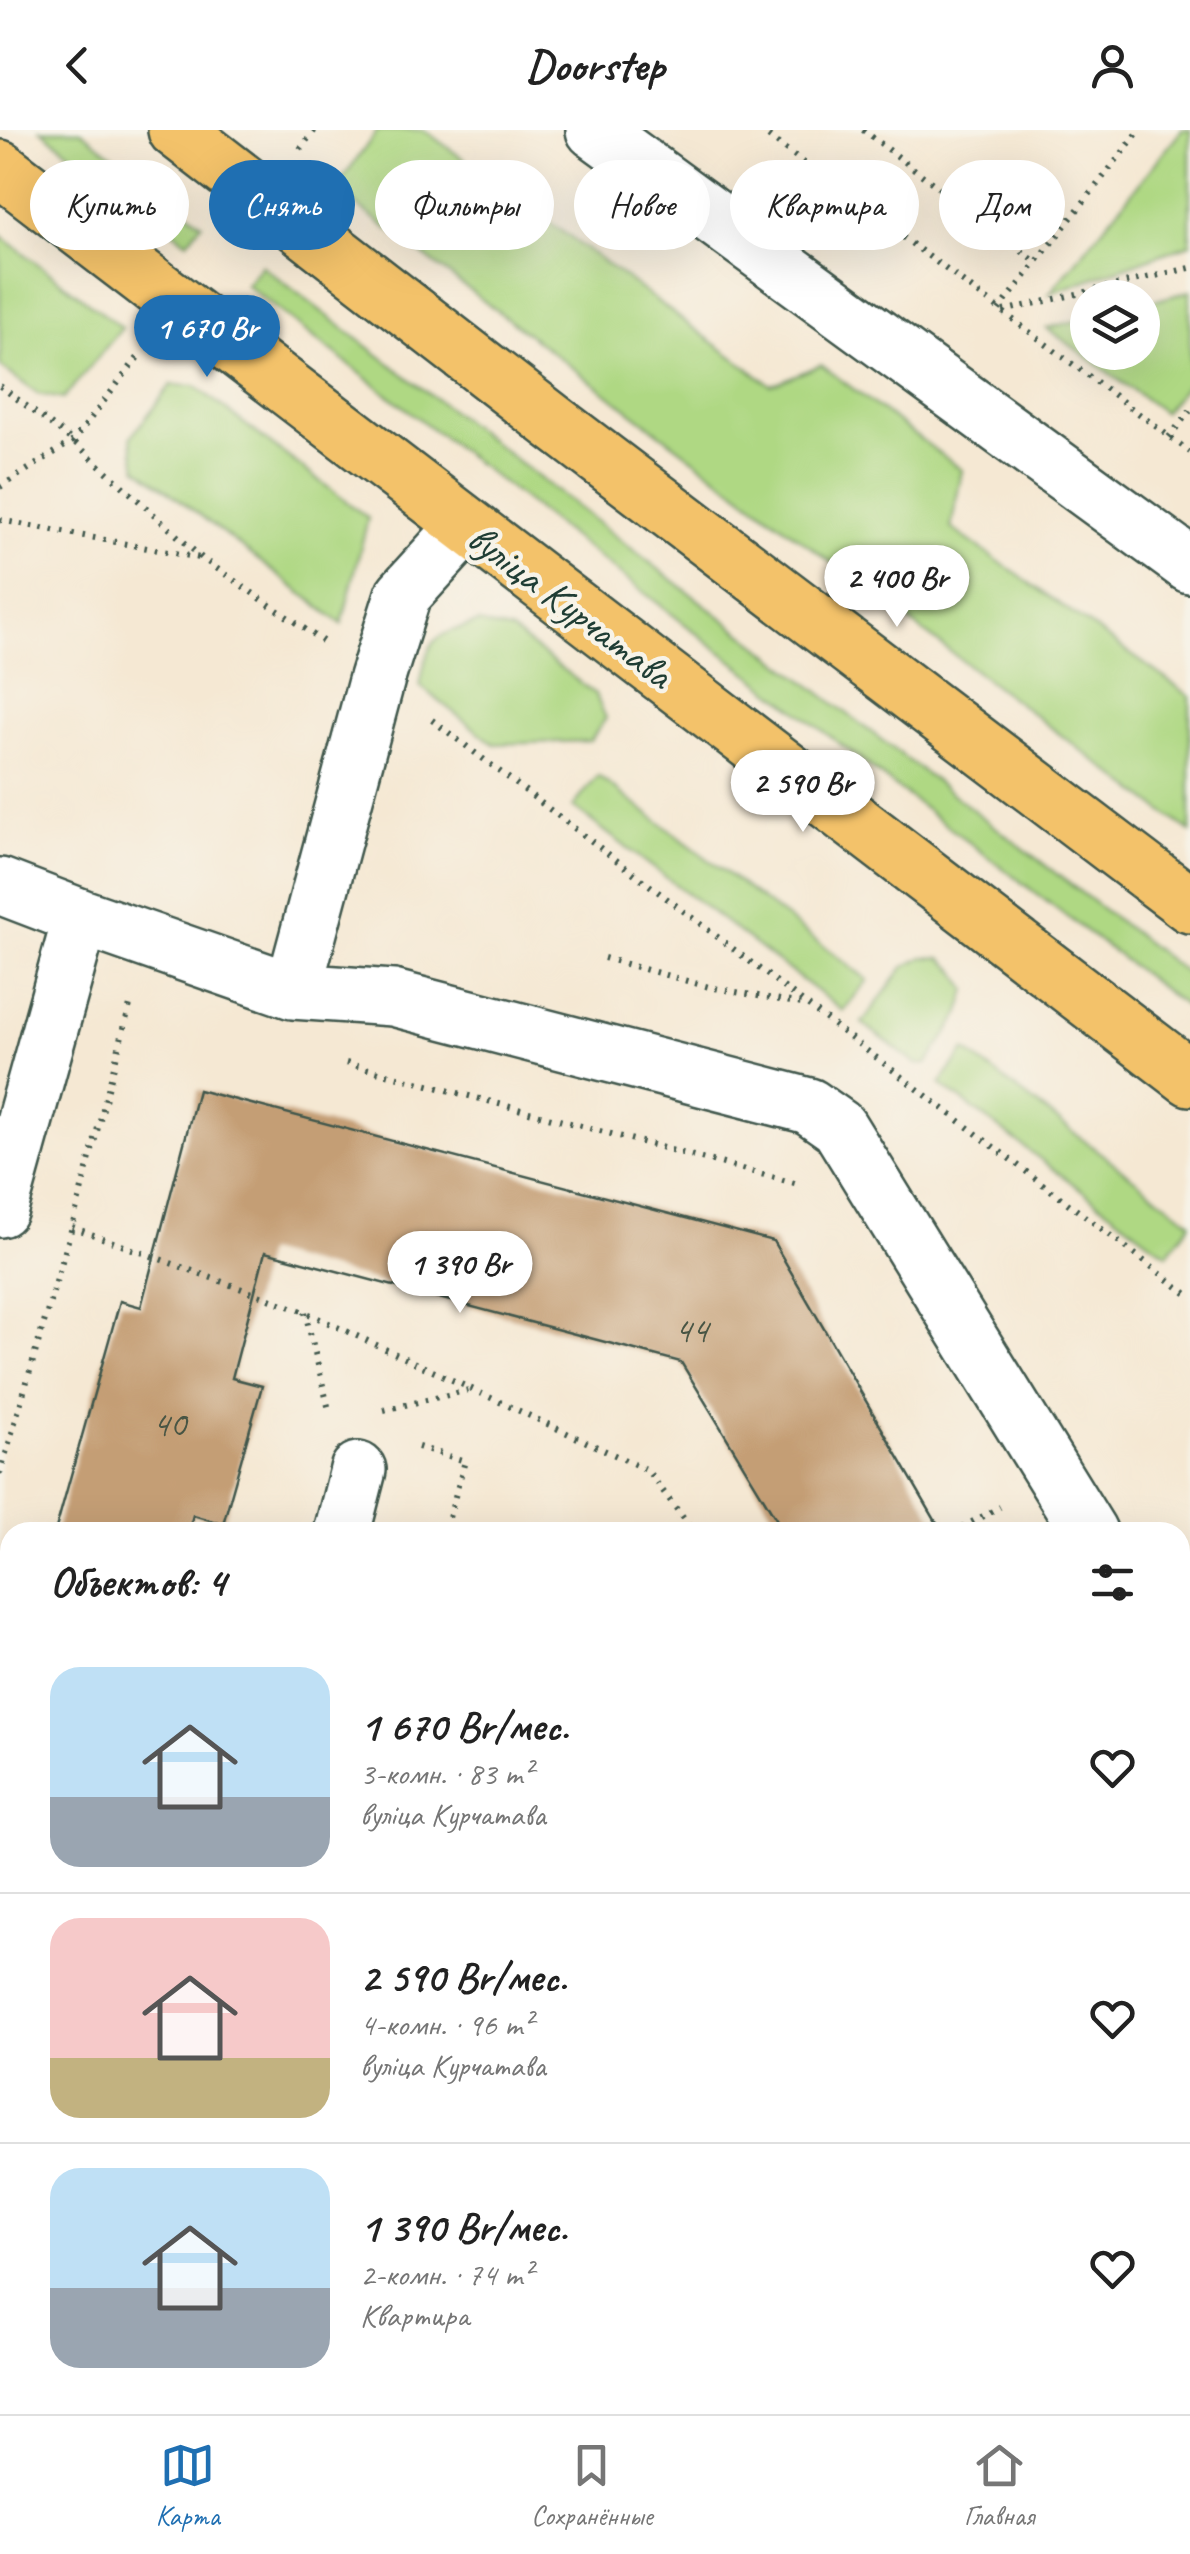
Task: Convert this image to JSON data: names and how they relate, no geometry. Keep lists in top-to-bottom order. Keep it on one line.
{"streets":{"main road":["вуліца Курчатава"]},"house_numbers":["44","40"],"page":{"header":"Doorstep","chip":["Купить","Снять","Фильтры","Новое","Квартира","Дом"],"price":["1 670 Br","2 400 Br","2 590 Br","1 390 Br"],"heading":"Объектов: 4","list":[{"name":"1 670 Br/мес.","note":"3-комн. · 83 m² · вуліца Курчатава"},{"name":"2 590 Br/мес.","note":"4-комн. · 96 m² · вуліца Курчатава"},{"name":"1 390 Br/мес.","note":"2-комн. · 74 m² · Квартира"}],"tabs":["Карта","Сохранённые","Главная"]}}
